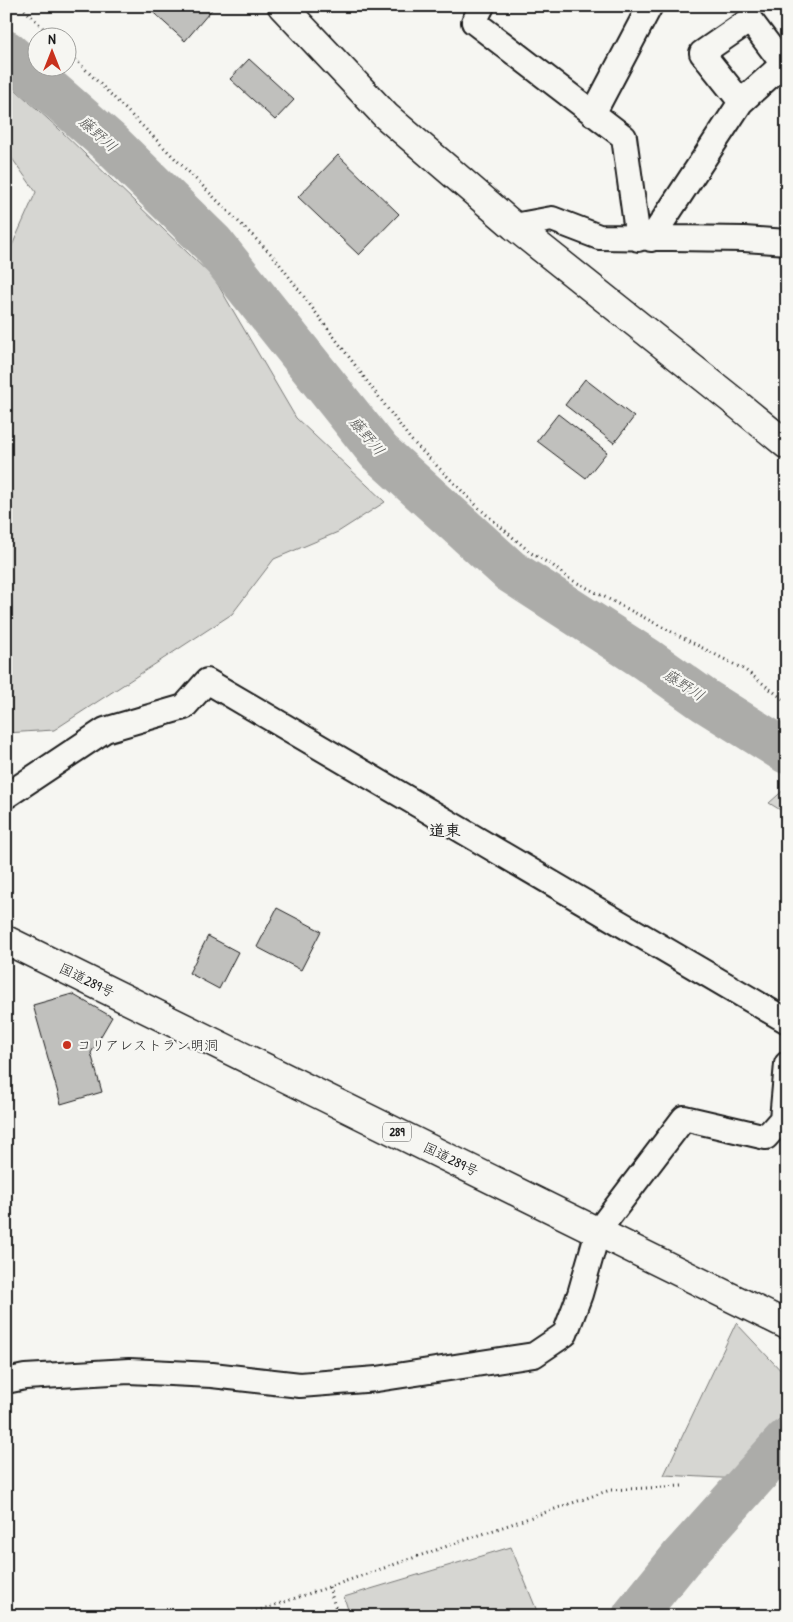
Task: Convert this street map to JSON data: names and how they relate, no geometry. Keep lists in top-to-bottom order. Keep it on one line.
{"streets":{"main road":["国道289号","289"]},"districts":["道東"],"water":["藤野川"],"places":["コリアレストラン明洞"],"north":"top"}
